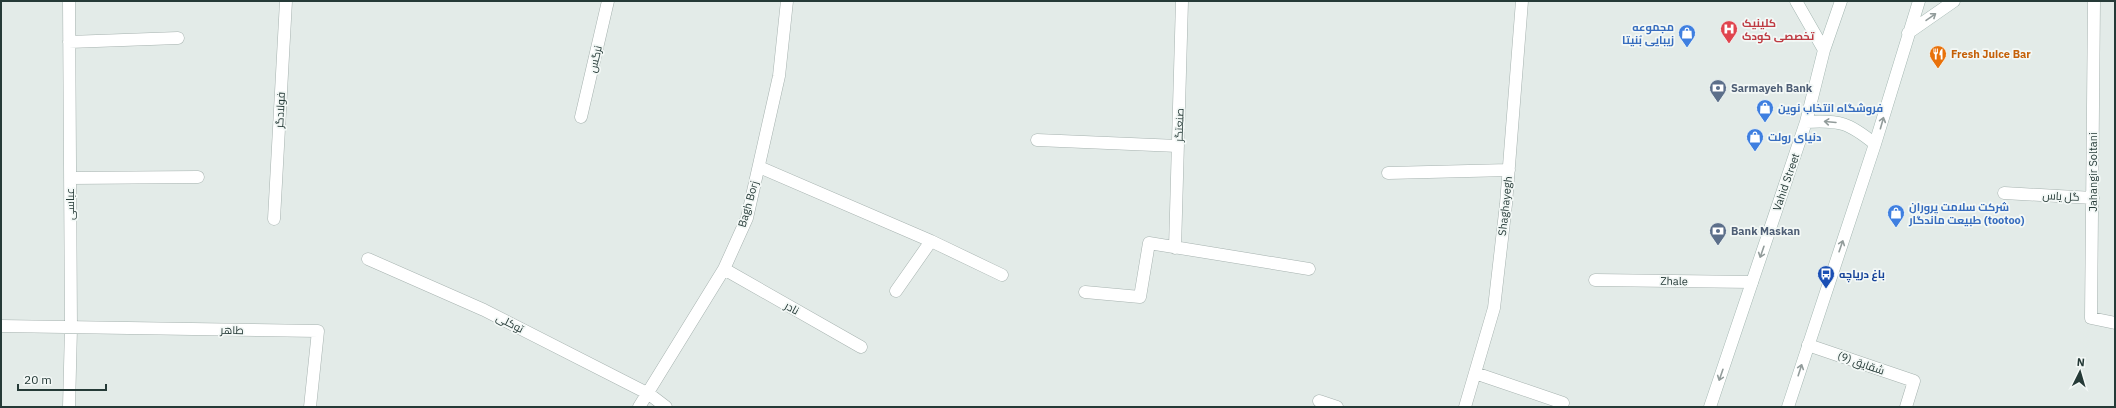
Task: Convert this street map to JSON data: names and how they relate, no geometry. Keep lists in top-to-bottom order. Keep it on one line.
{"streets":{"street":["نرگس","فولادگر","صنعتگر","Jahangir Soltani","Vahid Street","گل یاس","عباسی","Bagh Borj","Shaghayegh","Zhale","نادر","توکلی","طاهر","شقایق (9)"]},"crossings":[["Jahangir Soltani","گل یاس"],["Vahid Street","Zhale"],["عباسی","طاهر"],["Bagh Borj","نادر"],["Bagh Borj","توکلی"]],"places":{"hospital":["کلینیک تخصصی کودک"],"shop":["مجموعه زیبایی بُنیتا","فروشگاه انتخاب نوین","دنیای رولت","شرکت سلامت پروران طبیعت ماندگار (tootoo)"],"restaurant":["Fresh Juice Bar"],"bank":["Sarmayeh Bank","Bank Maskan"],"bus stop":["باغ دریاچه"]},"scale_bar":"20 m","north":"top"}
